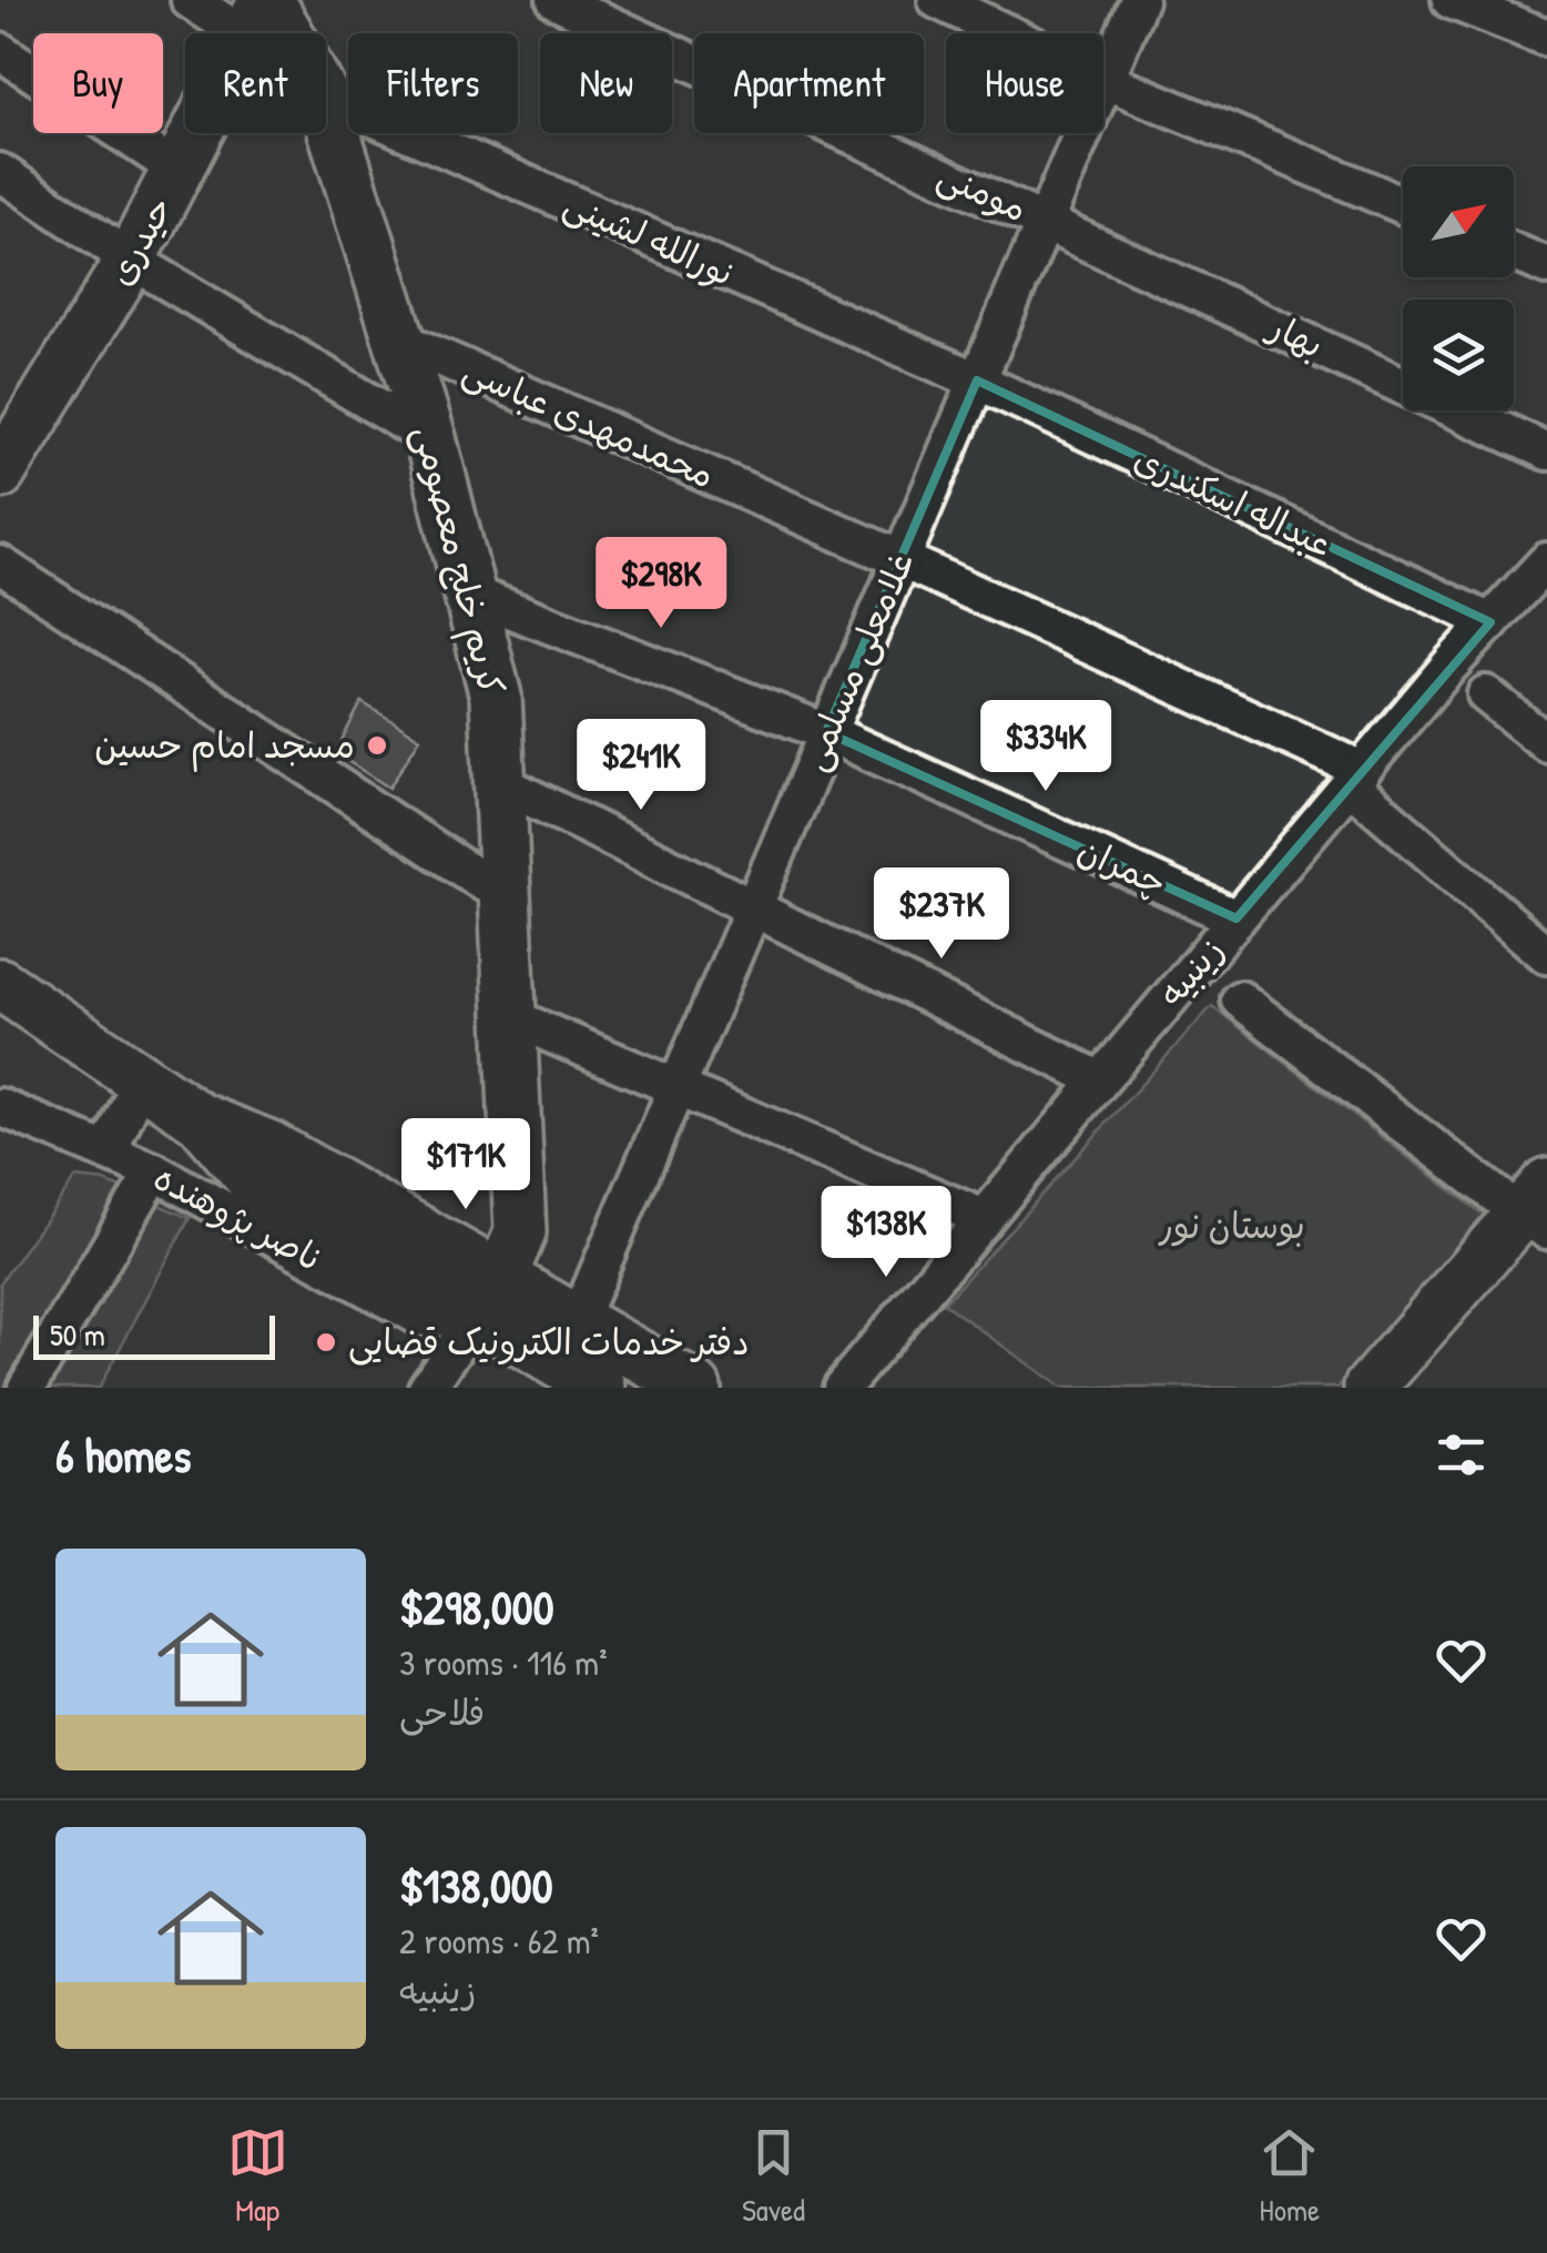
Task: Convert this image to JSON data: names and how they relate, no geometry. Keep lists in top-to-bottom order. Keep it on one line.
{"streets":{"street":["مومنی","نورالله لشینی","حیدری","بهار","محمدمهدی عباسی","عبداله اسکندری","کریم خلج معصومی","غلامعلی مسلمی","چمران","زینبیه","ناصر پژوهنده"]},"crossings":[["مومنی","بهار"],["مومنی","غلامعلی مسلمی"],["نورالله لشینی","عبداله اسکندری"],["نورالله لشینی","غلامعلی مسلمی"],["بهار","غلامعلی مسلمی"],["محمدمهدی عباسی","کریم خلج معصومی"],["محمدمهدی عباسی","غلامعلی مسلمی"],["محمدمهدی عباسی","زینبیه"],["عبداله اسکندری","غلامعلی مسلمی"],["عبداله اسکندری","زینبیه"],["کریم خلج معصومی","چمران"],["کریم خلج معصومی","ناصر پژوهنده"],["غلامعلی مسلمی","چمران"],["چمران","زینبیه"]],"parks":["بوستان نور"],"places":["مسجد امام حسین","دفتر خدمات الکترونیک قضایی"],"scale_bar":"50 m","north":"top right","page":{"chip":["Buy","Rent","Filters","New","Apartment","House"],"price":["$298K","$334K","$241K","$237K","$171K","$138K"],"scale":"50 m","heading":"6 homes","list":[{"name":"$298,000","note":"3 rooms · 116 m² · فلاحی"},{"name":"$138,000","note":"2 rooms · 62 m² · زینبیه"}],"tabs":["Map","Saved","Home"]}}
